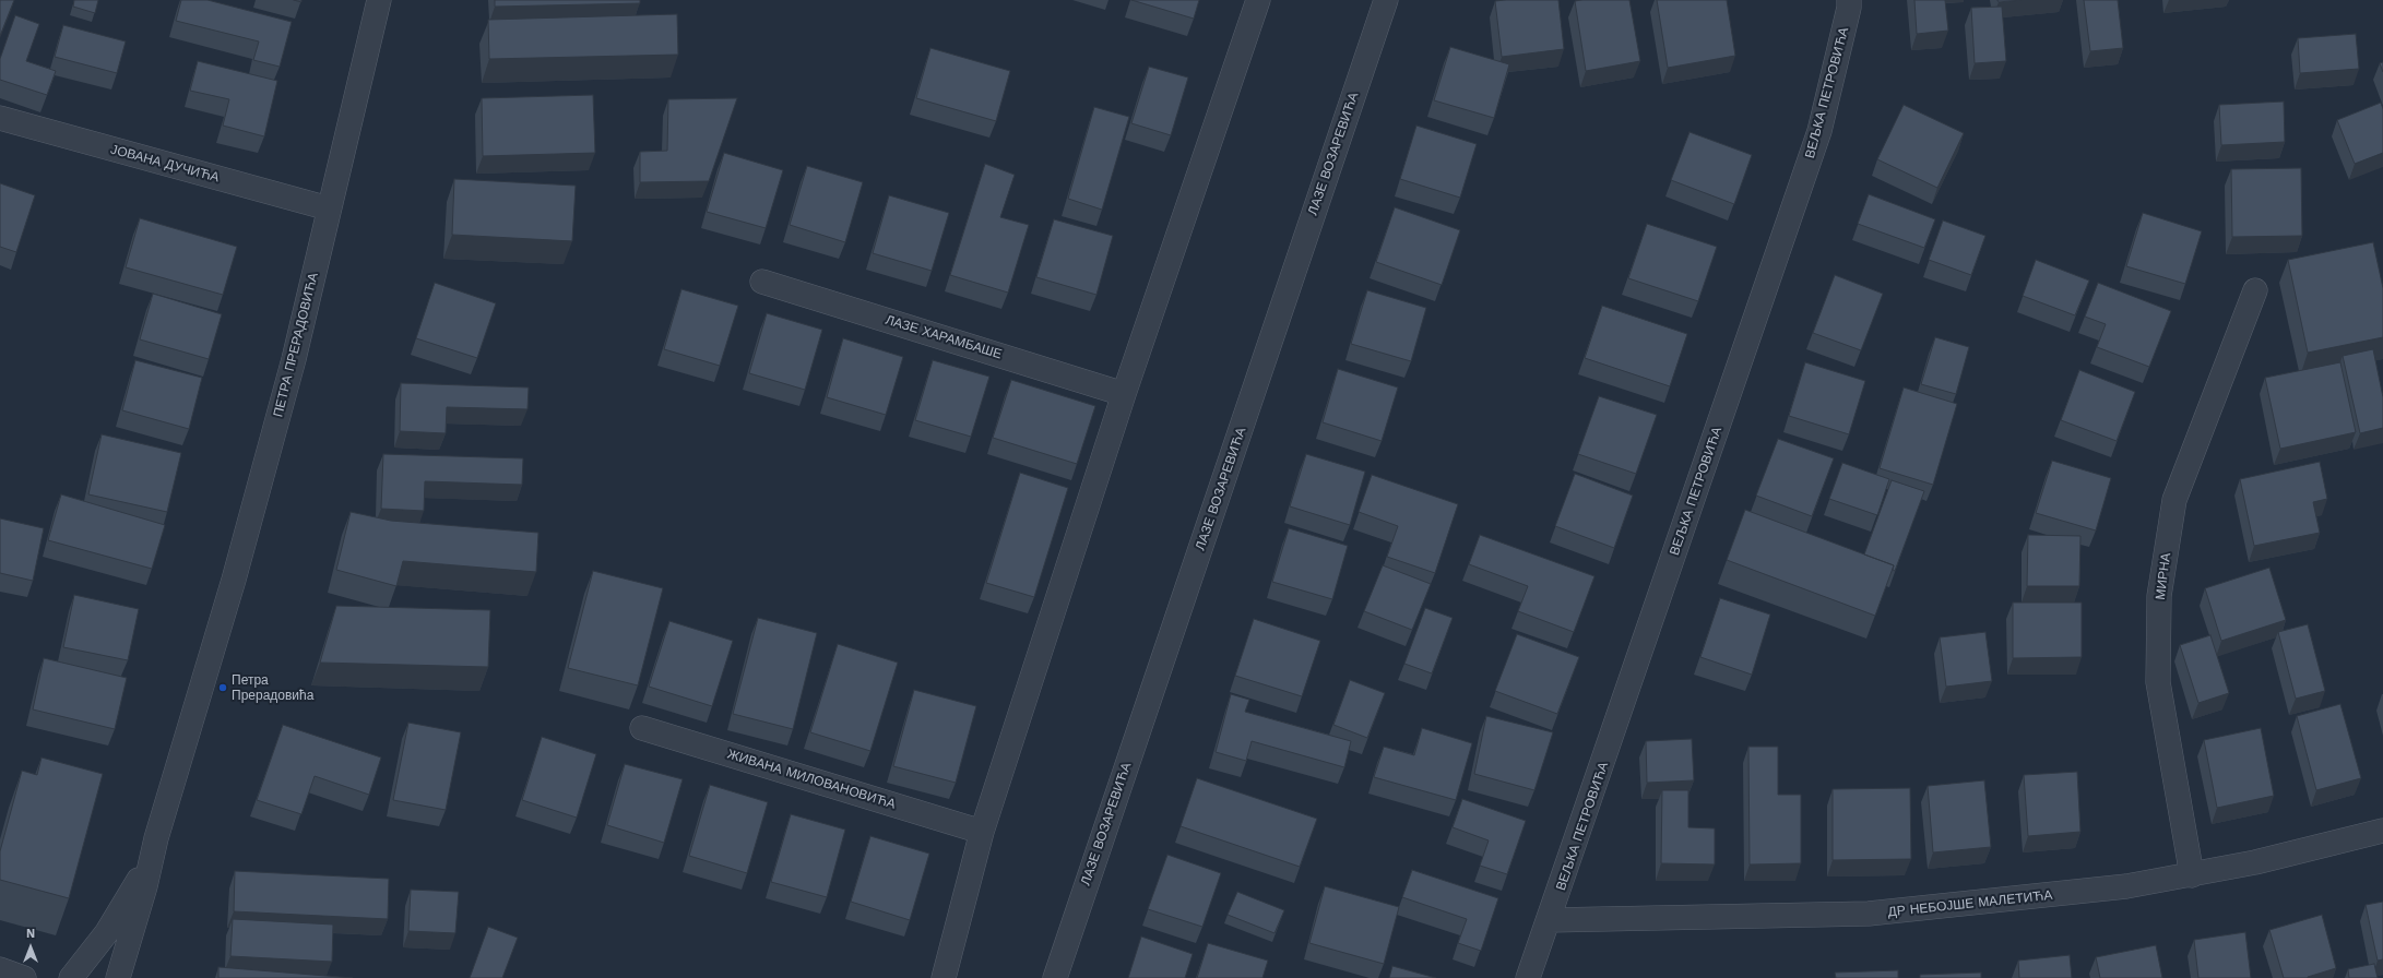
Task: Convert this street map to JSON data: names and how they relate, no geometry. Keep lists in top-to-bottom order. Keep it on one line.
{"streets":{"street":["ВЕЉКА ПЕТРОВИЋА","ЛАЗЕ ВОЗАРЕВИЋА","ЈОВАНА ДУЧИЋА","ЛАЗЕ ХАРАМБАШЕ","ПЕТРА ПРЕРАДОВИЋА","МИРНА","ЖИВАНА МИЛОВАНОВИЋА","ДР НЕБОЈШЕ МАЛЕТИЋА"]},"crossings":[["ВЕЉКА ПЕТРОВИЋА","ДР НЕБОЈШЕ МАЛЕТИЋА"],["ЈОВАНА ДУЧИЋА","ПЕТРА ПРЕРАДОВИЋА"],["МИРНА","ДР НЕБОЈШЕ МАЛЕТИЋА"]],"places":["Петра Прерадовића"],"north":"top"}
